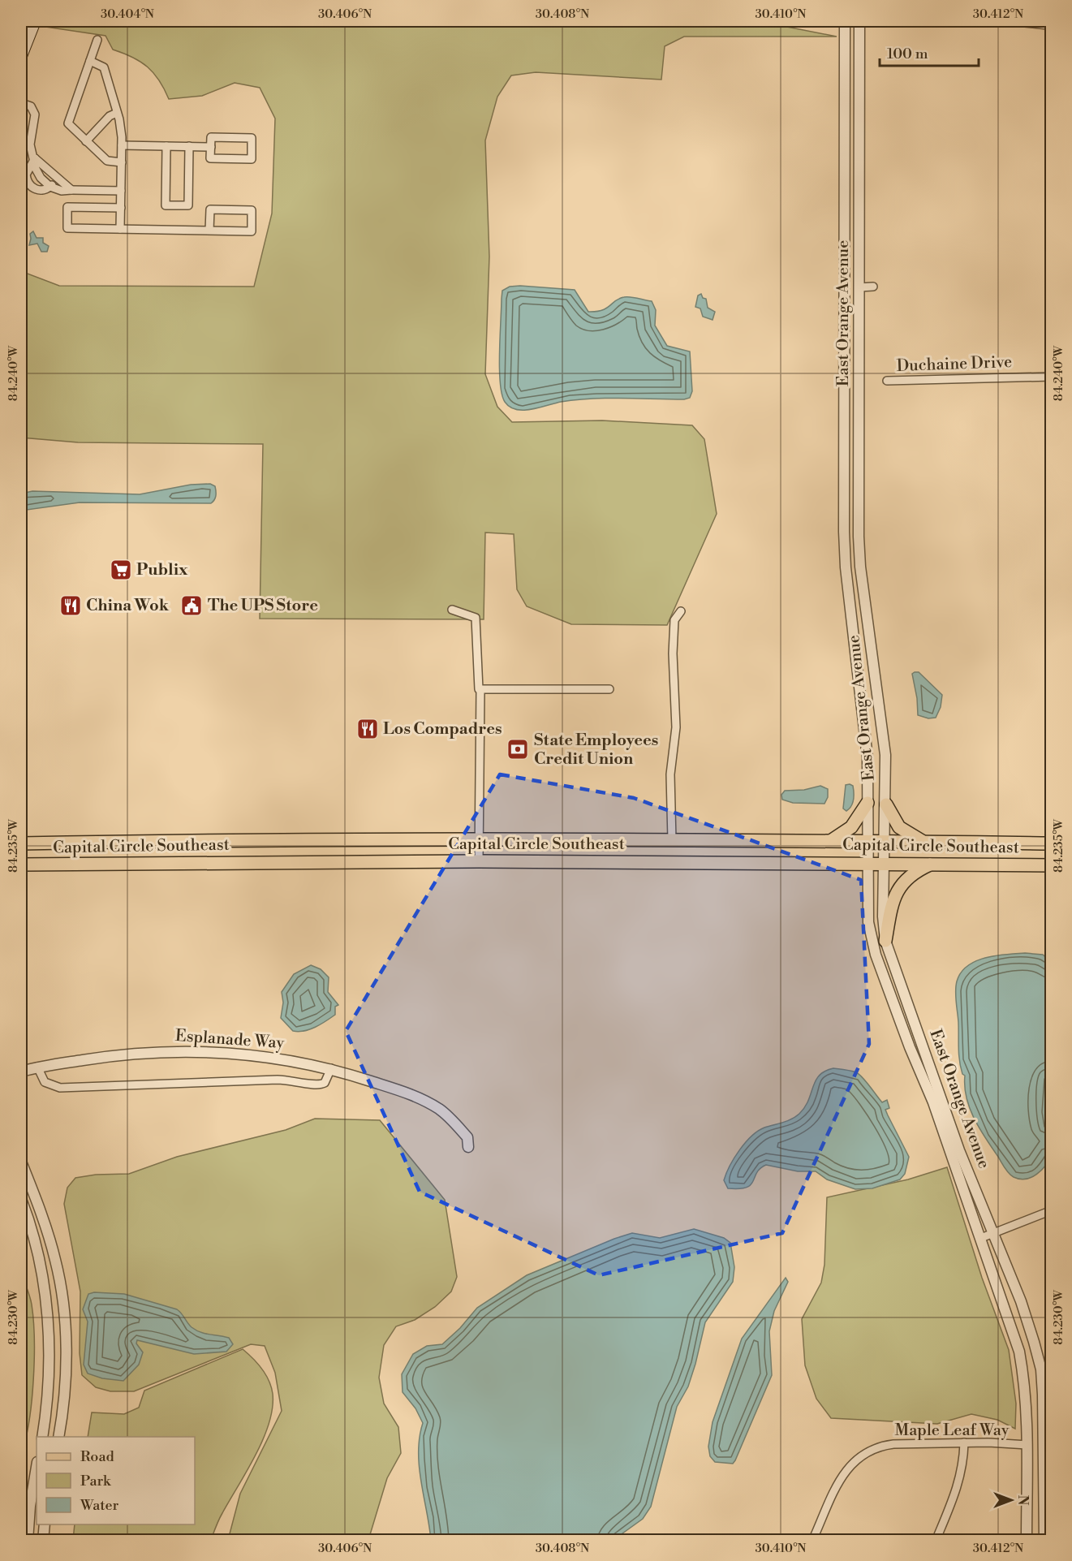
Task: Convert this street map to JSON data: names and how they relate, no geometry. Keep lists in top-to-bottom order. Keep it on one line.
{"streets":{"main road":["Capital Circle Southeast"],"street":["East Orange Avenue","Duchaine Drive","Esplanade Way","Maple Leaf Way"]},"crossings":[["East Orange Avenue","Capital Circle Southeast"],["East Orange Avenue","Maple Leaf Way"]],"places":{"supermarket":["Publix"],"restaurant":["China Wok","Los Compadres"],"public building":["The UPS Store"],"bank":["State Employees Credit Union"]},"legend":["Road","Park","Water"],"scale_bar":"100 m","north":"right","coordinates":["30.404°N","30.406°N","30.408°N","30.410°N","30.412°N","84.240°W","84.235°W","84.230°W"]}
